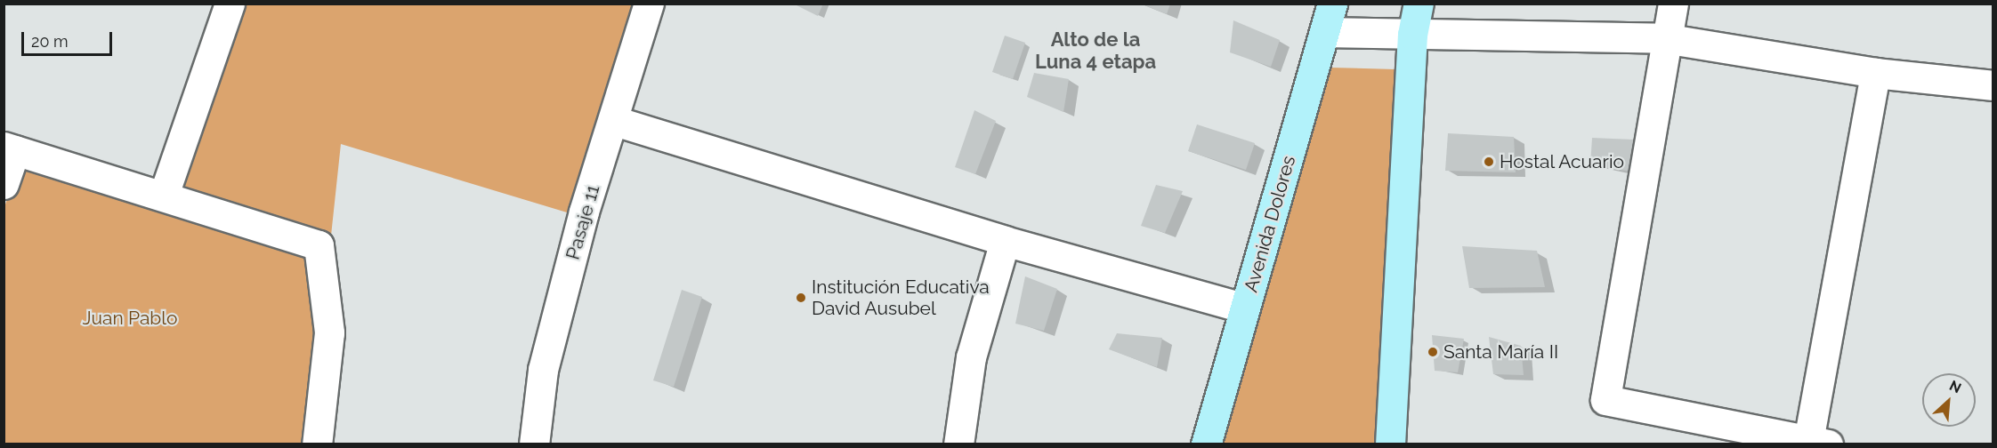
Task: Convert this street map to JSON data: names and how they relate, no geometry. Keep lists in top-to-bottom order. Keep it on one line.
{"streets":{"main road":["Avenida Dolores"],"street":["Pasaje 11"]},"districts":["Alto de la Luna 4 etapa"],"parks":["Juan Pablo"],"places":["Hostal Acuario","Institución Educativa David Ausubel","Santa María II"],"scale_bar":"20 m","north":"top right"}
